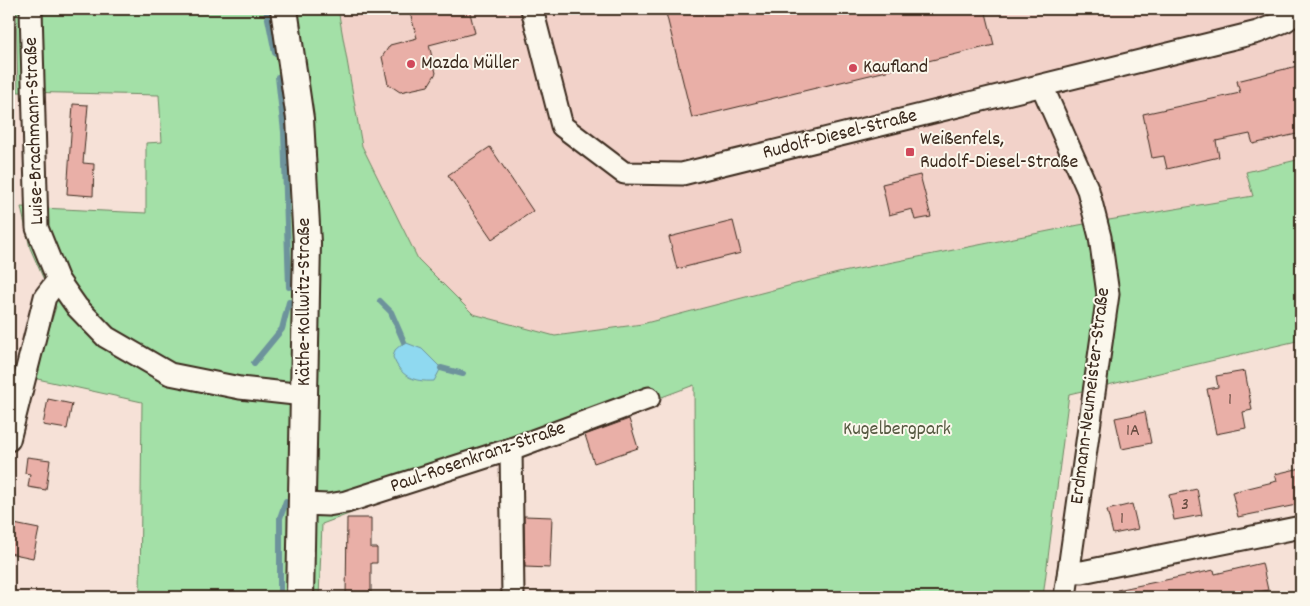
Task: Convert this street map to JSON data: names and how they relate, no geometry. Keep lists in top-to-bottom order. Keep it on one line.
{"streets":{"main road":["Käthe-Kollwitz-Straße"],"street":["Luise-Brachmann-Straße","Rudolf-Diesel-Straße","Erdmann-Neumeister-Straße","Paul-Rosenkranz-Straße"]},"crossings":[["Luise-Brachmann-Straße","Käthe-Kollwitz-Straße"],["Rudolf-Diesel-Straße","Erdmann-Neumeister-Straße"],["Käthe-Kollwitz-Straße","Paul-Rosenkranz-Straße"]],"parks":["Kugelbergpark"],"places":{"other":["Mazda Müller","Kaufland"],"transit":["Weißenfels, Rudolf-Diesel-Straße"]},"house_numbers":["1","1A","3","1"]}
